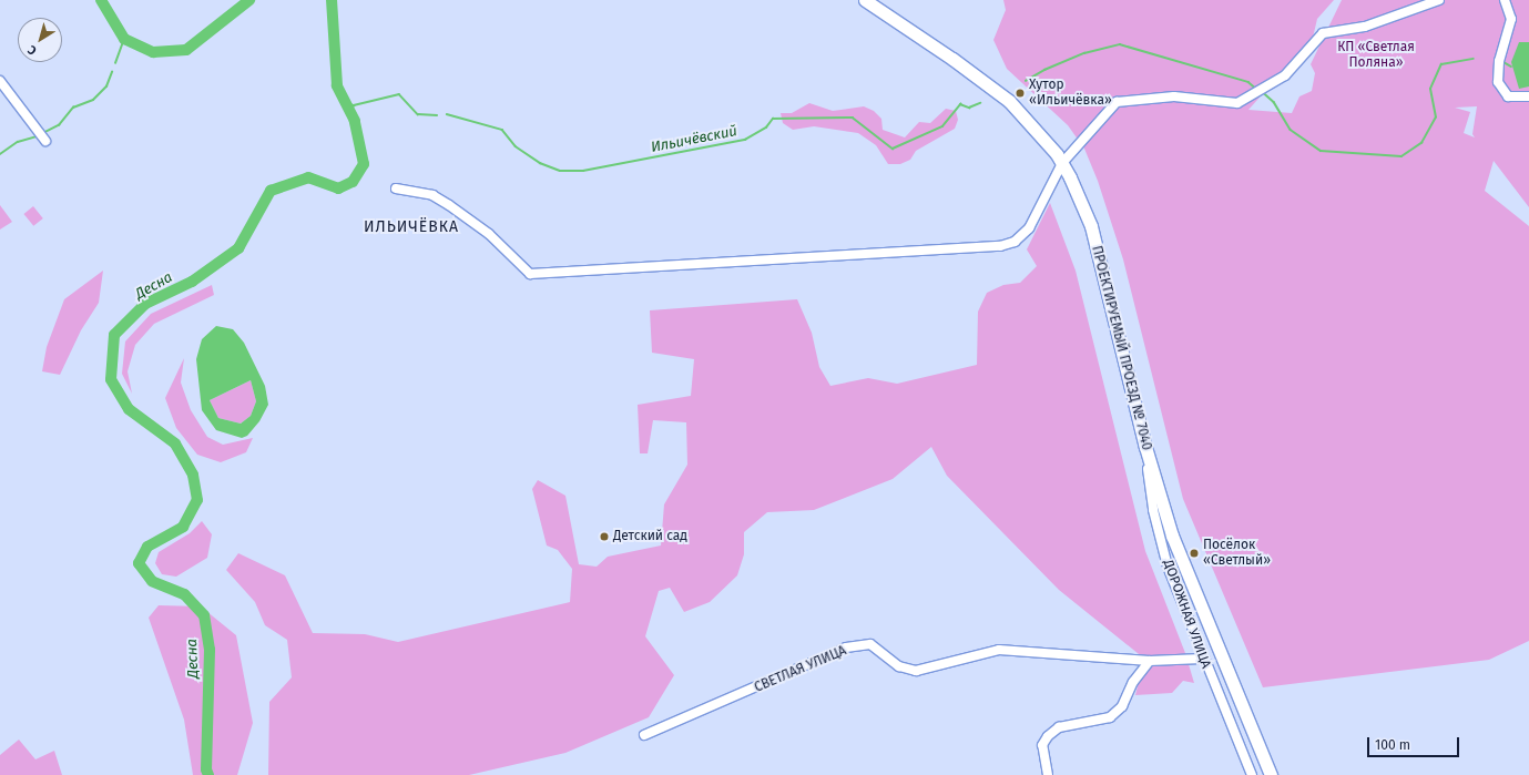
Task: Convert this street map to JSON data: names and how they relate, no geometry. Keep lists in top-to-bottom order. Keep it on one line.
{"streets":{"main road":["ПРОЕКТИРУЕМЫЙ ПРОЕЗД № 7040"],"street":["ДОРОЖНАЯ УЛИЦА","СВЕТЛАЯ УЛИЦА"]},"crossings":[["ПРОЕКТИРУЕМЫЙ ПРОЕЗД № 7040","ДОРОЖНАЯ УЛИЦА"],["ДОРОЖНАЯ УЛИЦА","СВЕТЛАЯ УЛИЦА"]],"districts":["ИЛЬИЧЁВКА"],"water":["Ильичёвский","Десна"],"parks":["КП «Светлая Поляна»"],"places":["Хутор «Ильичёвка»","Детский сад","Посёлок «Светлый»"],"scale_bar":"100 m","north":"bottom left"}
